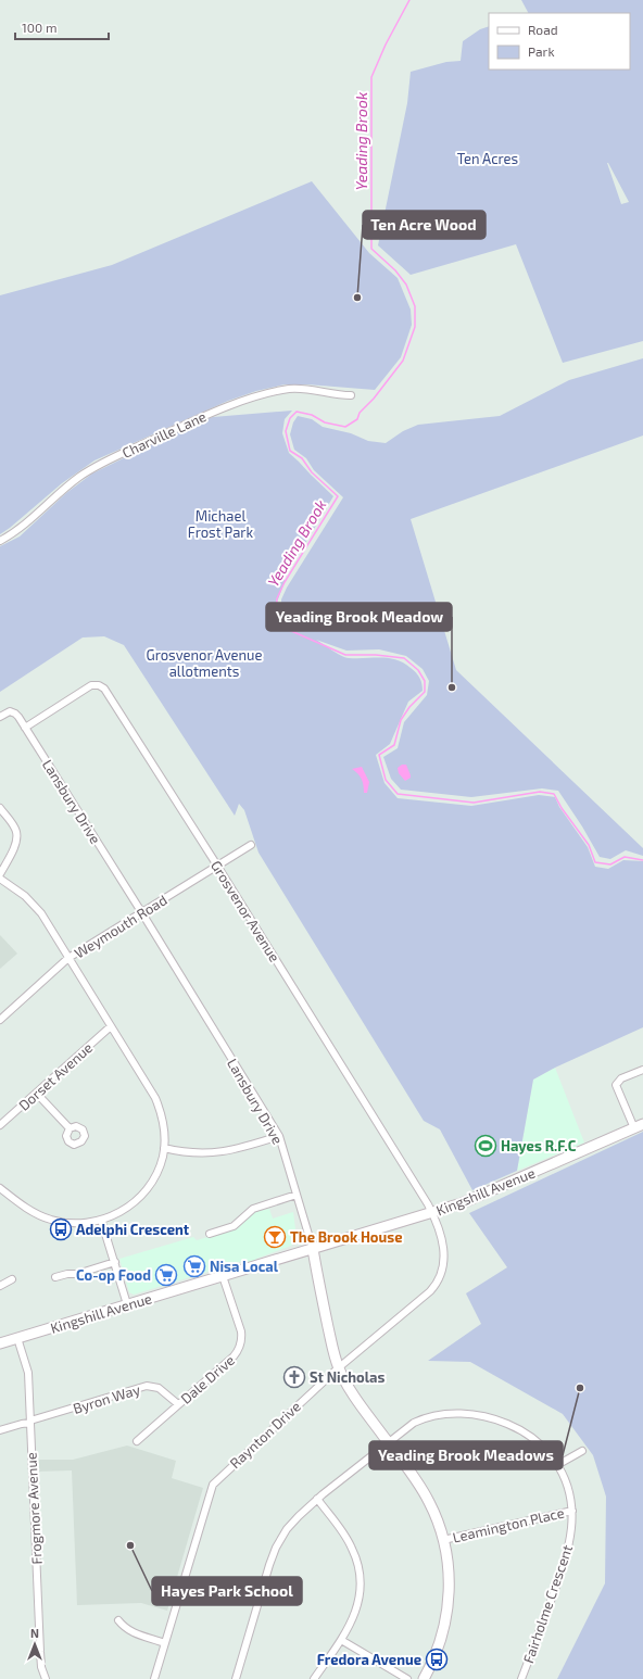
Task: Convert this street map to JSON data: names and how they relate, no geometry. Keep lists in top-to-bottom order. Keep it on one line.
{"streets":{"street":["Charville Lane","Lansbury Drive","Grosvenor Avenue","Weymouth Road","Dorset Avenue","Kingshill Avenue","Dale Drive","Byron Way","Raynton Drive","Frogmore Avenue","Leamington Place","Fairholme Crescent"]},"crossings":[["Lansbury Drive","Grosvenor Avenue"],["Lansbury Drive","Weymouth Road"],["Lansbury Drive","Kingshill Avenue"],["Lansbury Drive","Raynton Drive"],["Lansbury Drive","Leamington Place"],["Lansbury Drive","Fairholme Crescent"],["Grosvenor Avenue","Weymouth Road"],["Grosvenor Avenue","Kingshill Avenue"],["Grosvenor Avenue","Raynton Drive"],["Kingshill Avenue","Dale Drive"],["Kingshill Avenue","Raynton Drive"],["Kingshill Avenue","Frogmore Avenue"],["Dale Drive","Byron Way"],["Byron Way","Frogmore Avenue"],["Leamington Place","Fairholme Crescent"]],"water":["Yeading Brook"],"parks":["Ten Acres","Michael Frost Park","Grosvenor Avenue allotments"],"places":{"other":["Ten Acre Wood","Yeading Brook Meadow","Yeading Brook Meadows","Hayes Park School"],"sports":["Hayes R.F.C"],"bus stop":["Adelphi Crescent","Fredora Avenue"],"bar":["The Brook House"],"supermarket":["Nisa Local","Co-op Food"],"church":["St Nicholas"]},"legend":["Road","Park"],"scale_bar":"100 m","north":"top"}
